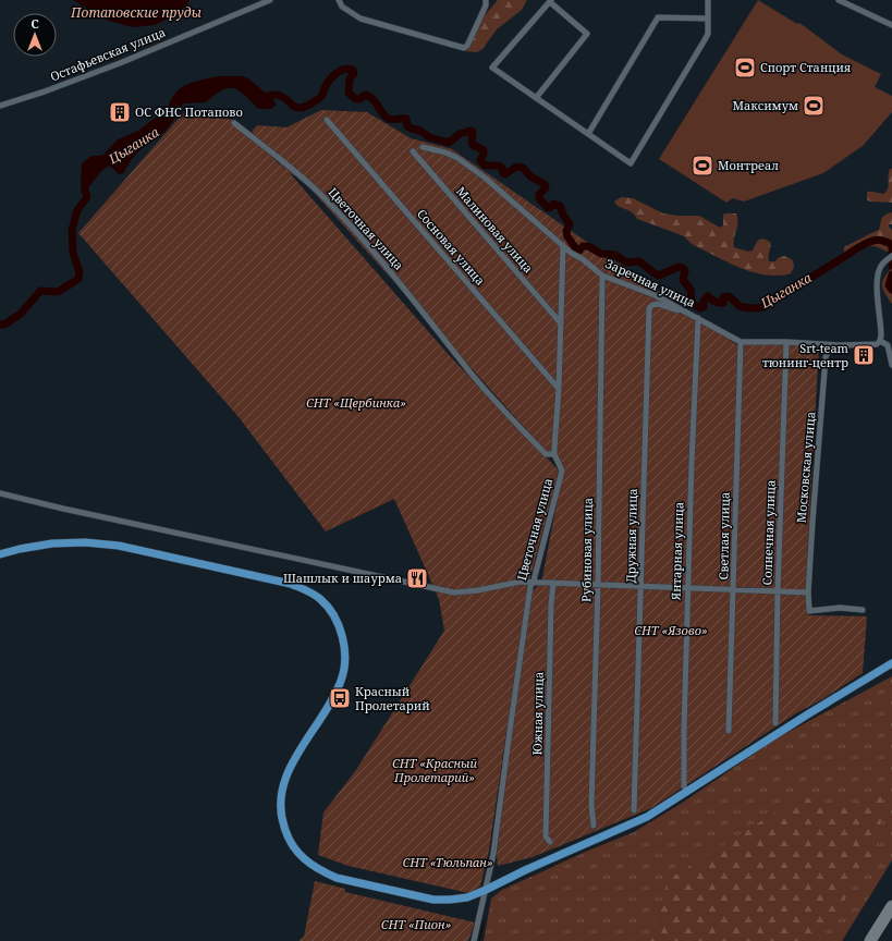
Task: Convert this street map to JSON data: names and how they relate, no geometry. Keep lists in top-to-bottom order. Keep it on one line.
{"streets":{"street":["Остафьевская улица","Цветочная улица","Малиновая улица","Сосновая улица","Заречная улица","Московская улица","Солнечная улица","Дружная улица","Светлая улица","Рубиновая улица","Янтарная улица","Южная улица"]},"crossings":[["Заречная улица","Московская улица"],["Заречная улица","Солнечная улица"],["Заречная улица","Дружная улица"],["Заречная улица","Светлая улица"],["Заречная улица","Рубиновая улица"],["Заречная улица","Янтарная улица"],["Дружная улица","Янтарная улица"]],"water":["Потаповские пруды","Цыганка"],"parks":["СНТ «Щербинка»","СНТ «Язово»","СНТ «Красный Пролетарий»","СНТ «Тюльпан»","СНТ «Пион»"],"places":{"sports":["Спорт Станция","Максимум","Монтреал"],"building":["ОС ФНС Потапово","Srt-team тюнинг-центр"],"restaurant":["Шашлык и шаурма"],"bus stop":["Красный Пролетарий"]},"north":"top"}
